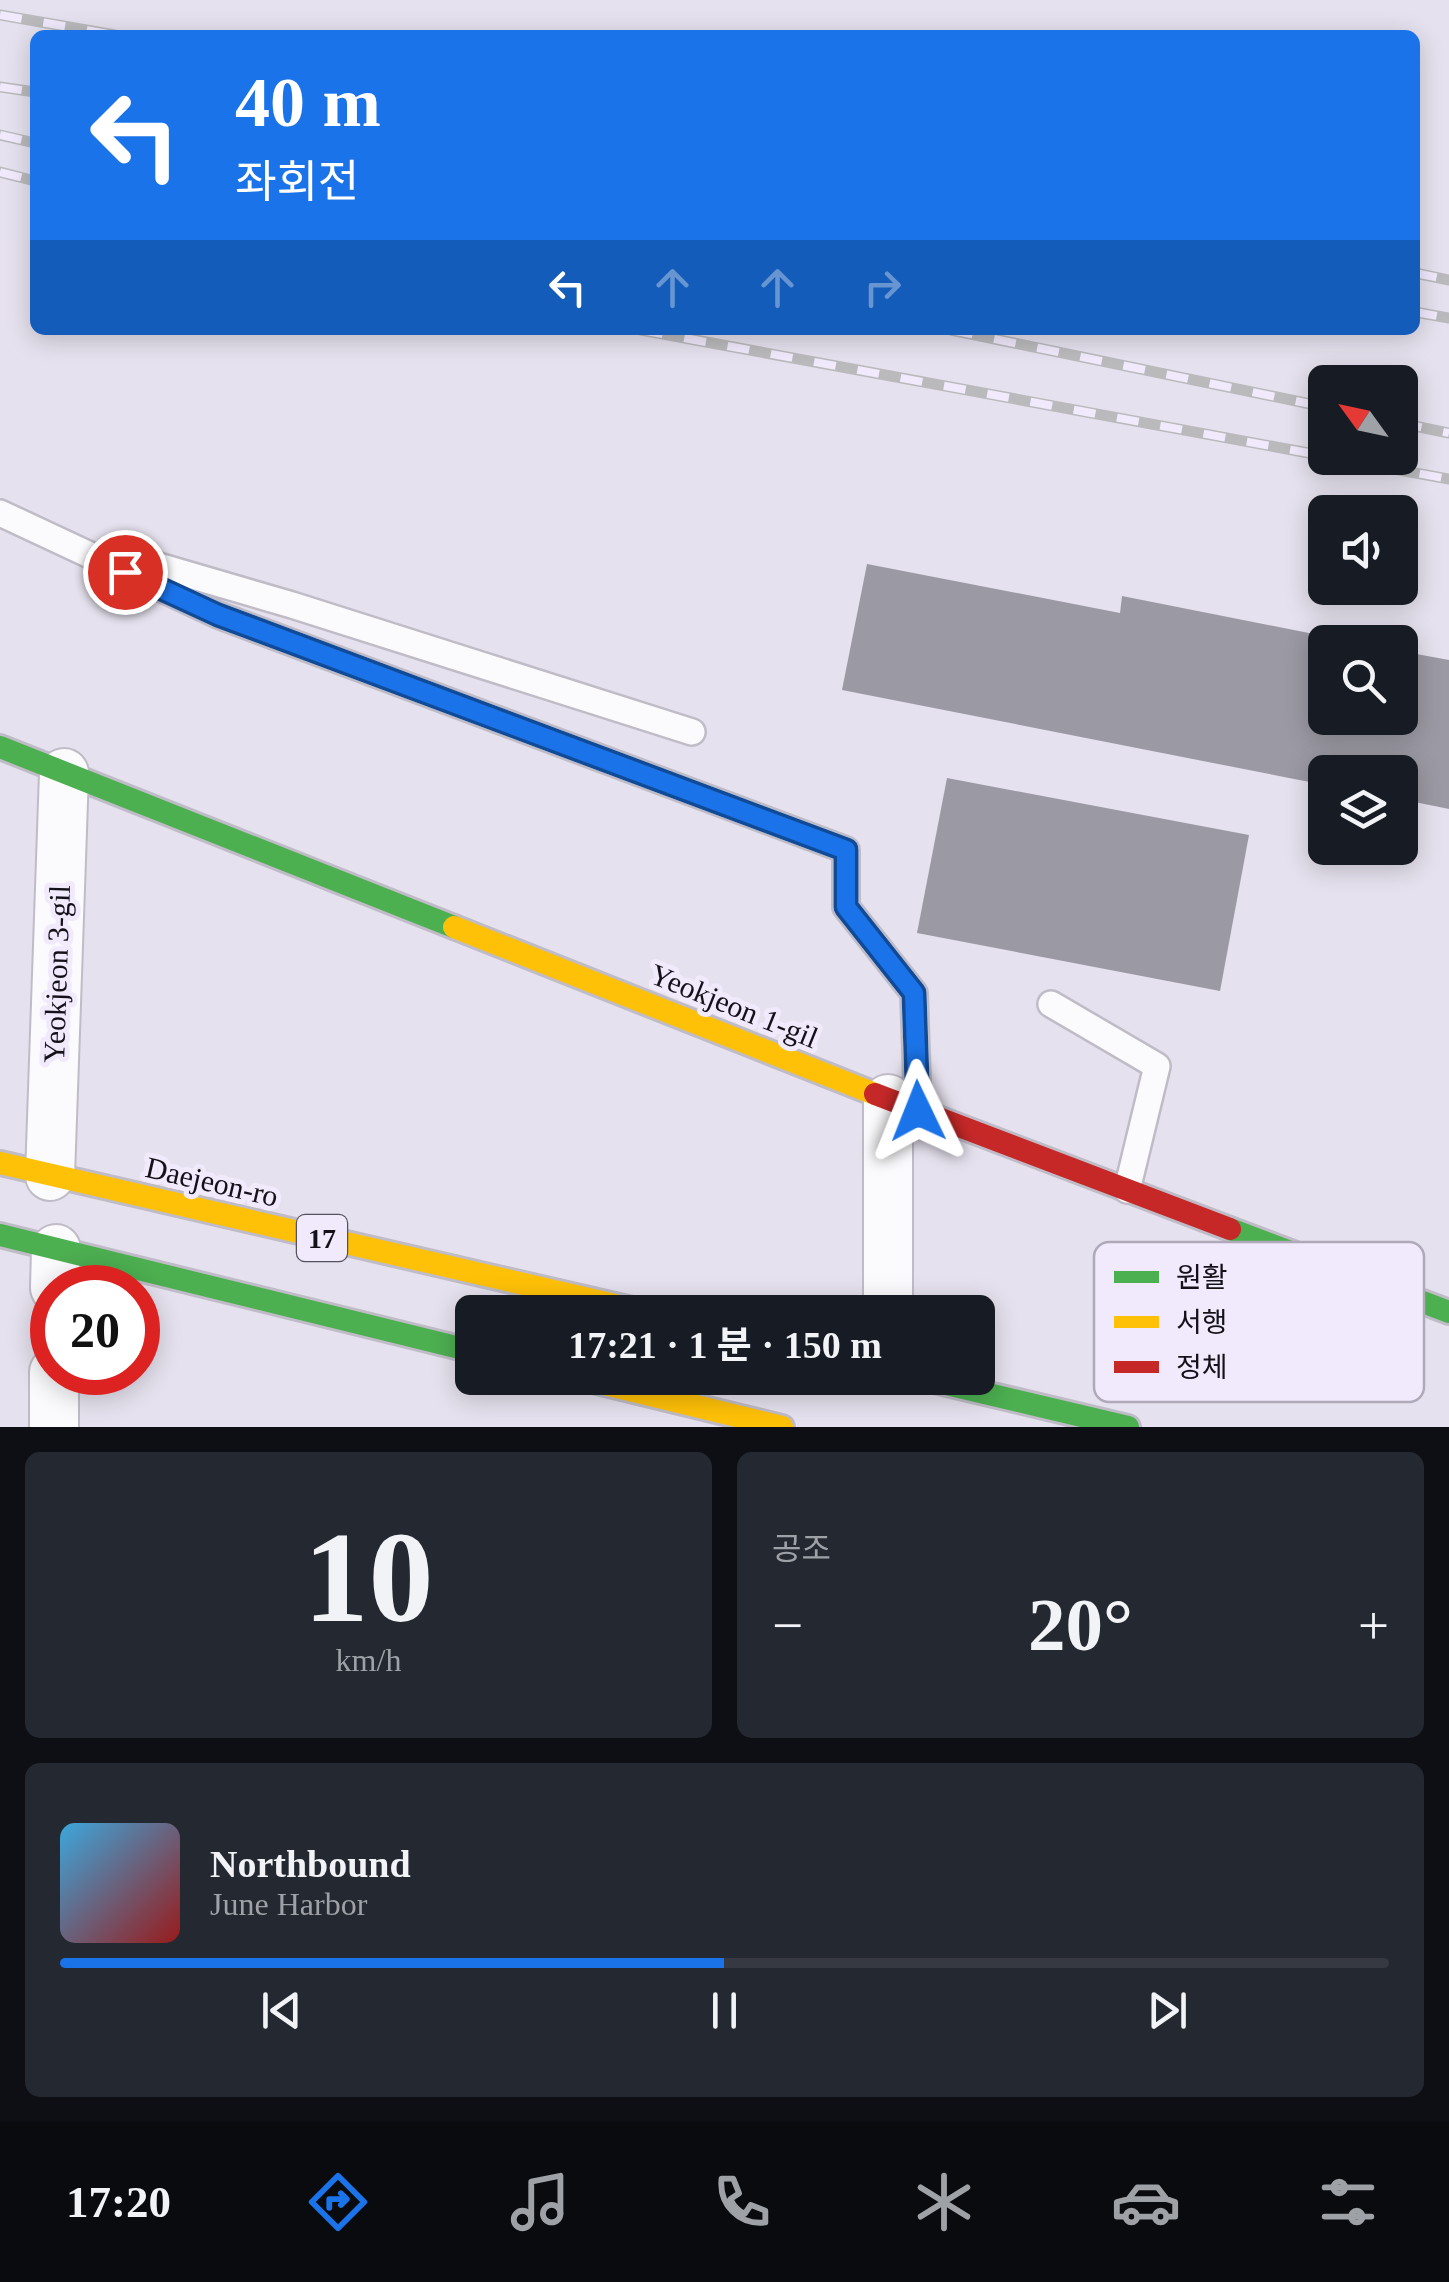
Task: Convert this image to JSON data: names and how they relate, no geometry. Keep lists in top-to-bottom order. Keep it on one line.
{"streets":{"main road":["Yeokjeon 1-gil","Daejeon-ro","17"],"street":["Yeokjeon 3-gil"]},"crossings":[["Yeokjeon 3-gil","Yeokjeon 1-gil"],["Yeokjeon 3-gil","Daejeon-ro"]],"legend":["원활","서행","정체"],"north":"top left","page":{"turn":["40 m","좌회전"],"limit":"20","trip":"17:21 · 1 분 · 150 m","tile":[["10","km/h"],"공조"],"heat":["−","20°","+"],"song":["Northbound","June Harbor"],"tabs":"17:20"}}
